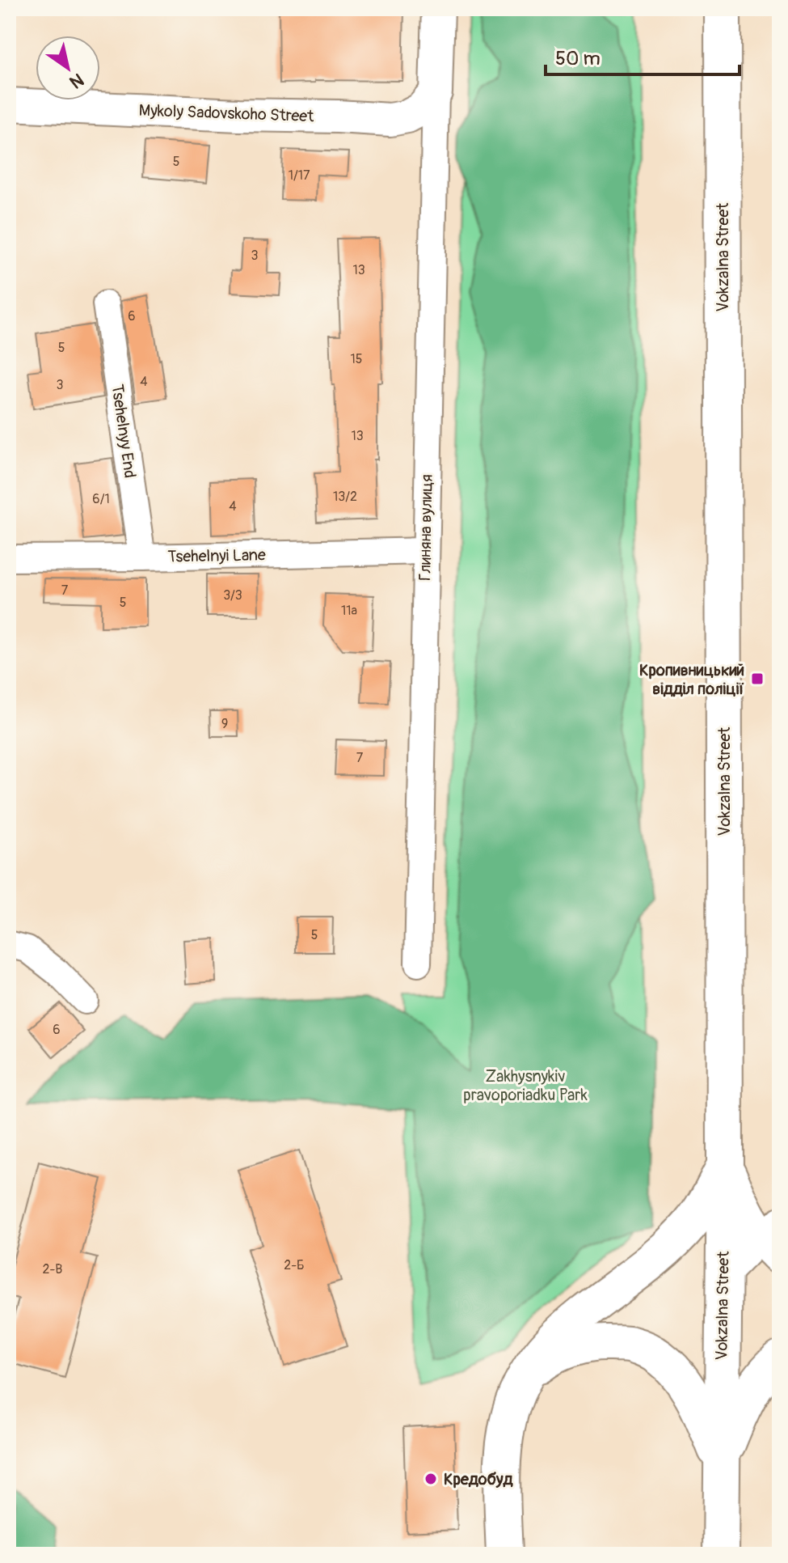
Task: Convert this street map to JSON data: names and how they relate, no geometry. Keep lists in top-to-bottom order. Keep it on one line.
{"streets":{"main road":["Vokzalna Street"],"street":["Mykoly Sadovskoho Street","Tsehelnyy End","Глиняна вулиця","Tsehelnyi Lane"]},"crossings":[["Mykoly Sadovskoho Street","Глиняна вулиця"],["Tsehelnyy End","Tsehelnyi Lane"],["Глиняна вулиця","Tsehelnyi Lane"]],"parks":["Zakhysnykiv pravoporiadku Park"],"places":{"transit":["Кропивницький відділ поліції"],"other":["Кредобуд"]},"house_numbers":["5","1/17","3","13","6","5","15","4","3","13","13/2","6/1","4","7","3/3","5","11а","9","7","5","6","2-Б","2-В"],"scale_bar":"50 m","north":"bottom right"}
